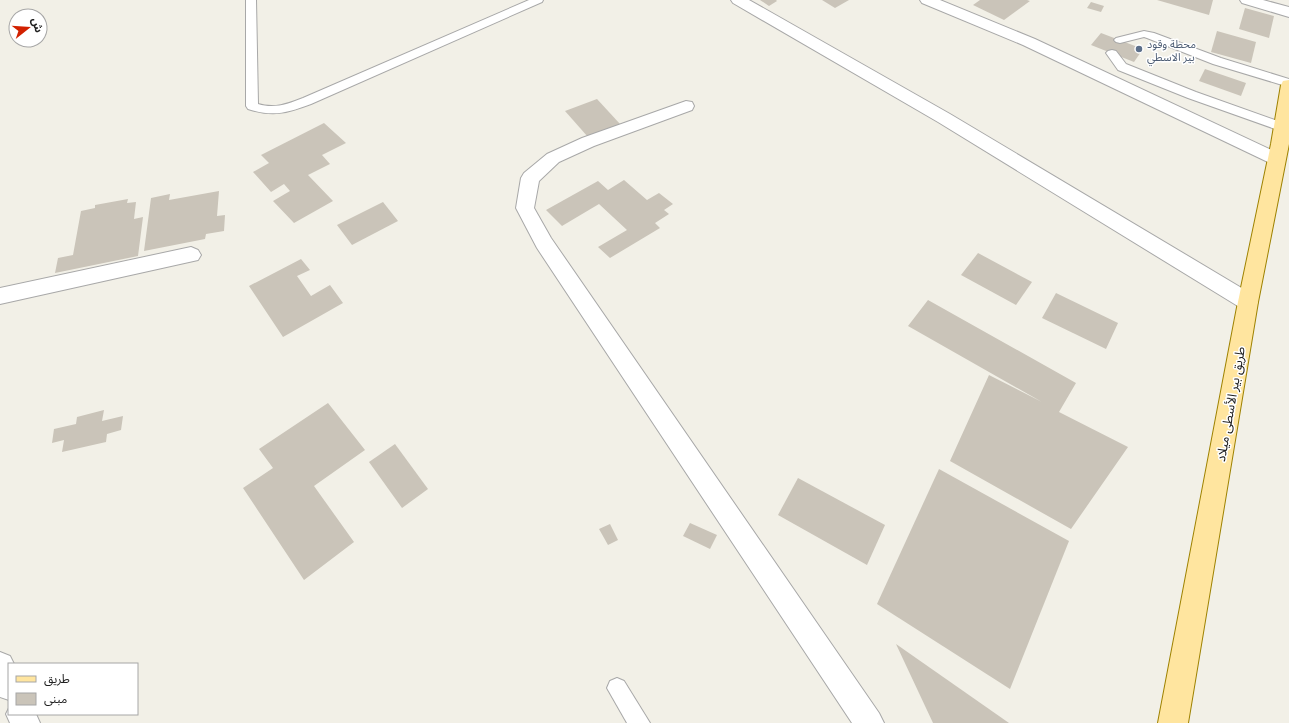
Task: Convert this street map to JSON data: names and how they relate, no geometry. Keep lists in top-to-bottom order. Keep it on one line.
{"streets":{"main road":["طريق بير الأسطى ميلاد"]},"places":["محطة وقود بير الاسطي"],"legend":["طريق","مبنى"],"north":"right"}
